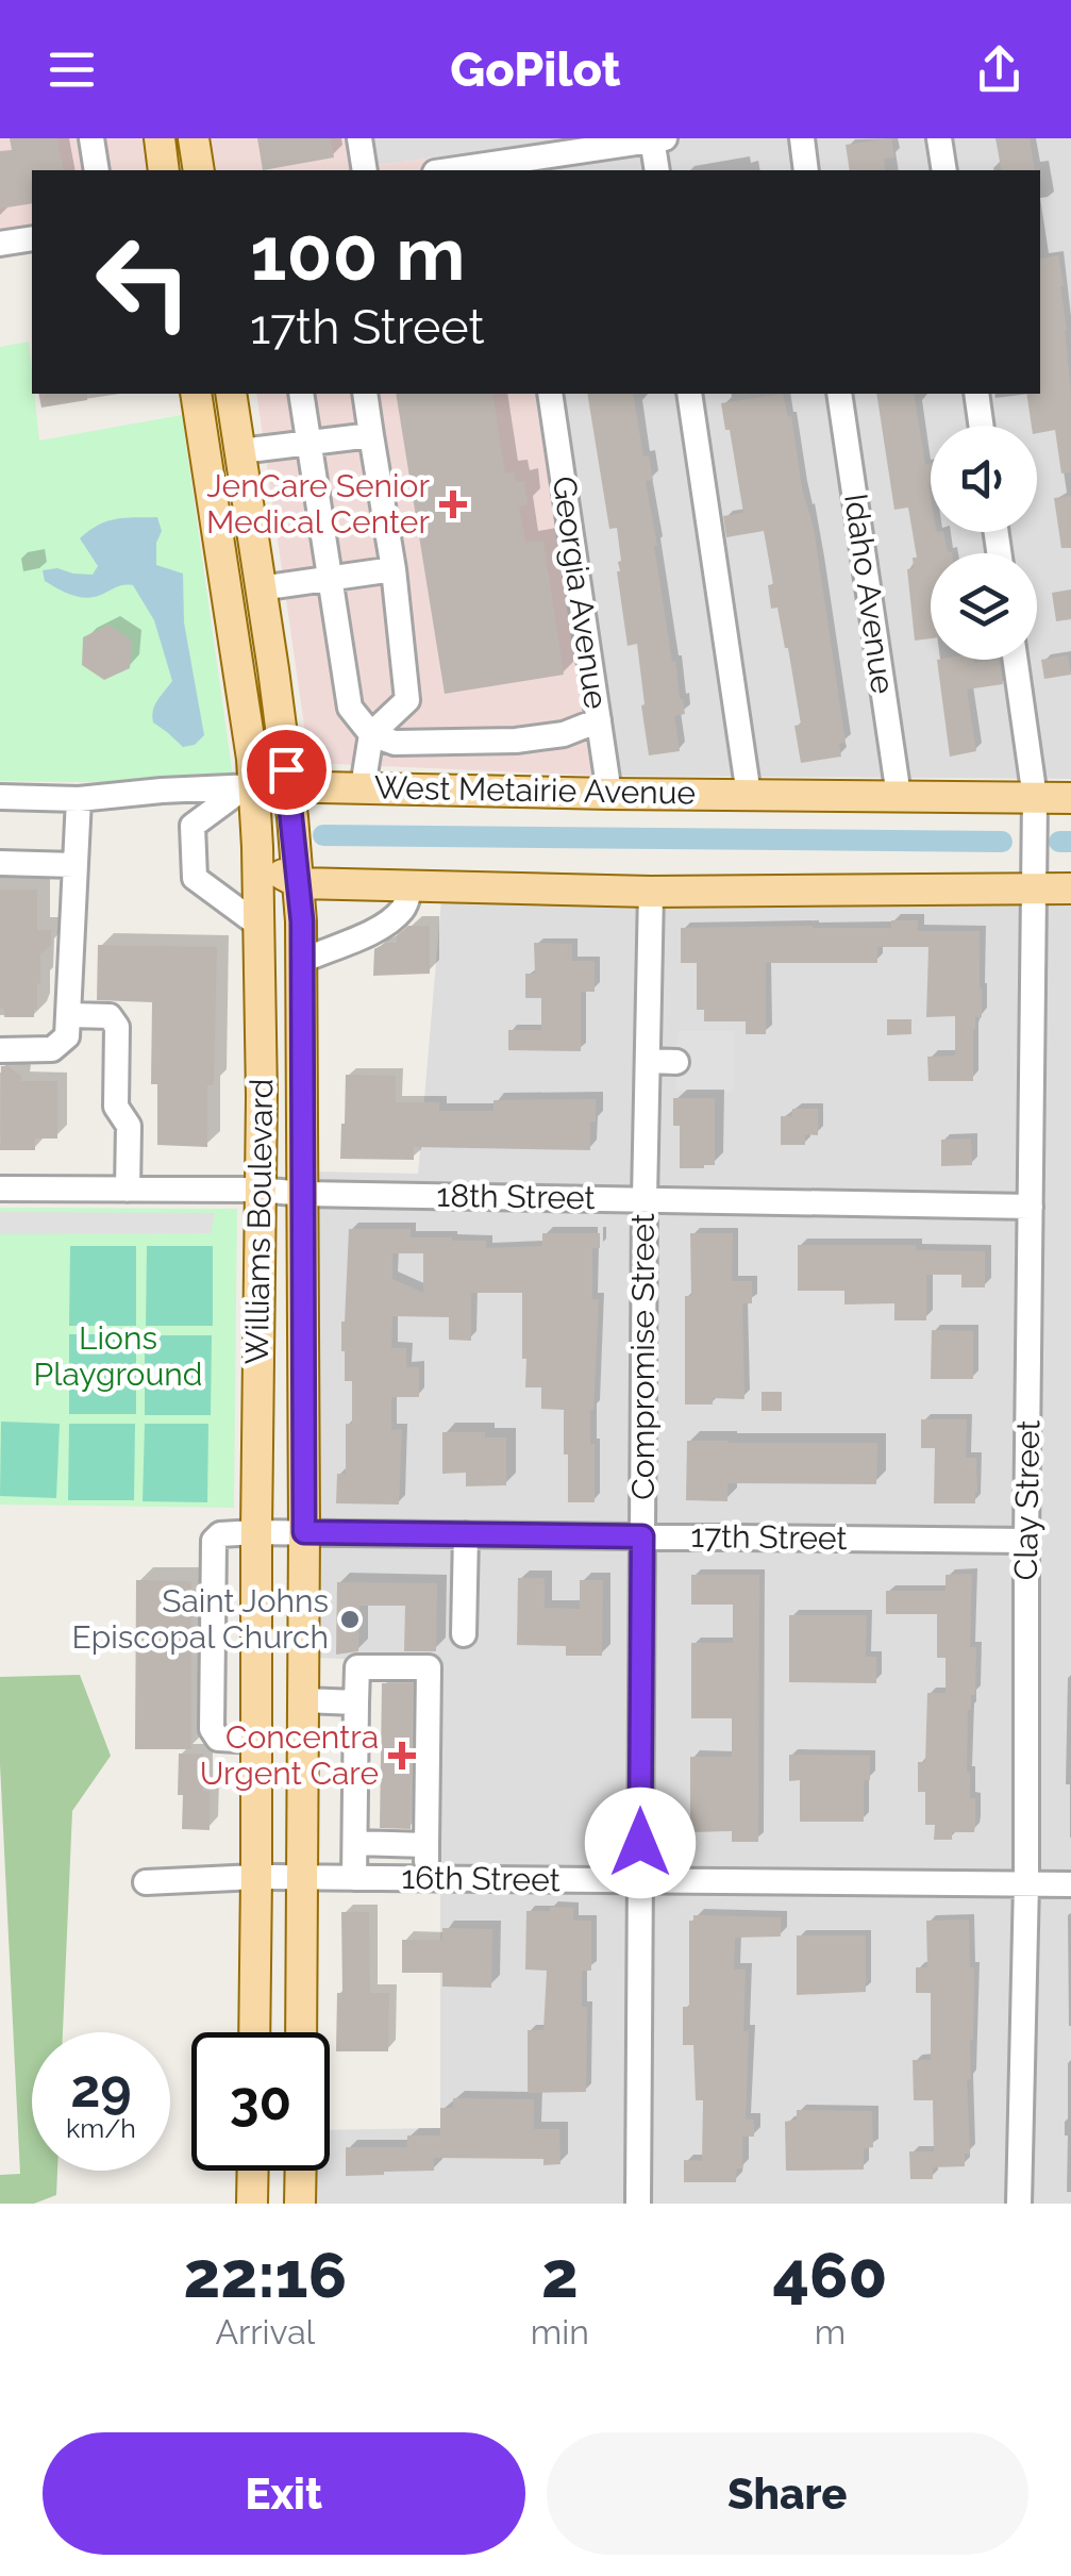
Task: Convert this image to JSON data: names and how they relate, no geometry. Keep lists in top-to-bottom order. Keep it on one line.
{"streets":{"main road":["West Metairie Avenue","Williams Boulevard"],"street":["Georgia Avenue","Idaho Avenue","18th Street","Compromise Street","Clay Street","17th Street","16th Street"]},"crossings":[["Georgia Avenue","West Metairie Avenue"],["Idaho Avenue","West Metairie Avenue"],["West Metairie Avenue","Williams Boulevard"],["West Metairie Avenue","Clay Street"],["18th Street","Williams Boulevard"],["18th Street","Compromise Street"],["18th Street","Clay Street"],["Williams Boulevard","17th Street"],["Williams Boulevard","16th Street"],["Compromise Street","17th Street"],["Compromise Street","16th Street"],["Clay Street","17th Street"],["Clay Street","16th Street"]],"parks":["Lions Playground"],"places":{"health":["JenCare Senior Medical Center","Concentra Urgent Care"],"other":["Saint Johns Episcopal Church"]},"page":{"header":"GoPilot","turn":["100 m","17th Street"],"speed":"29 km/h","limit":"30","eta":["22:16","Arrival","2","min","460","m"],"buttons":["Exit","Share"]}}
